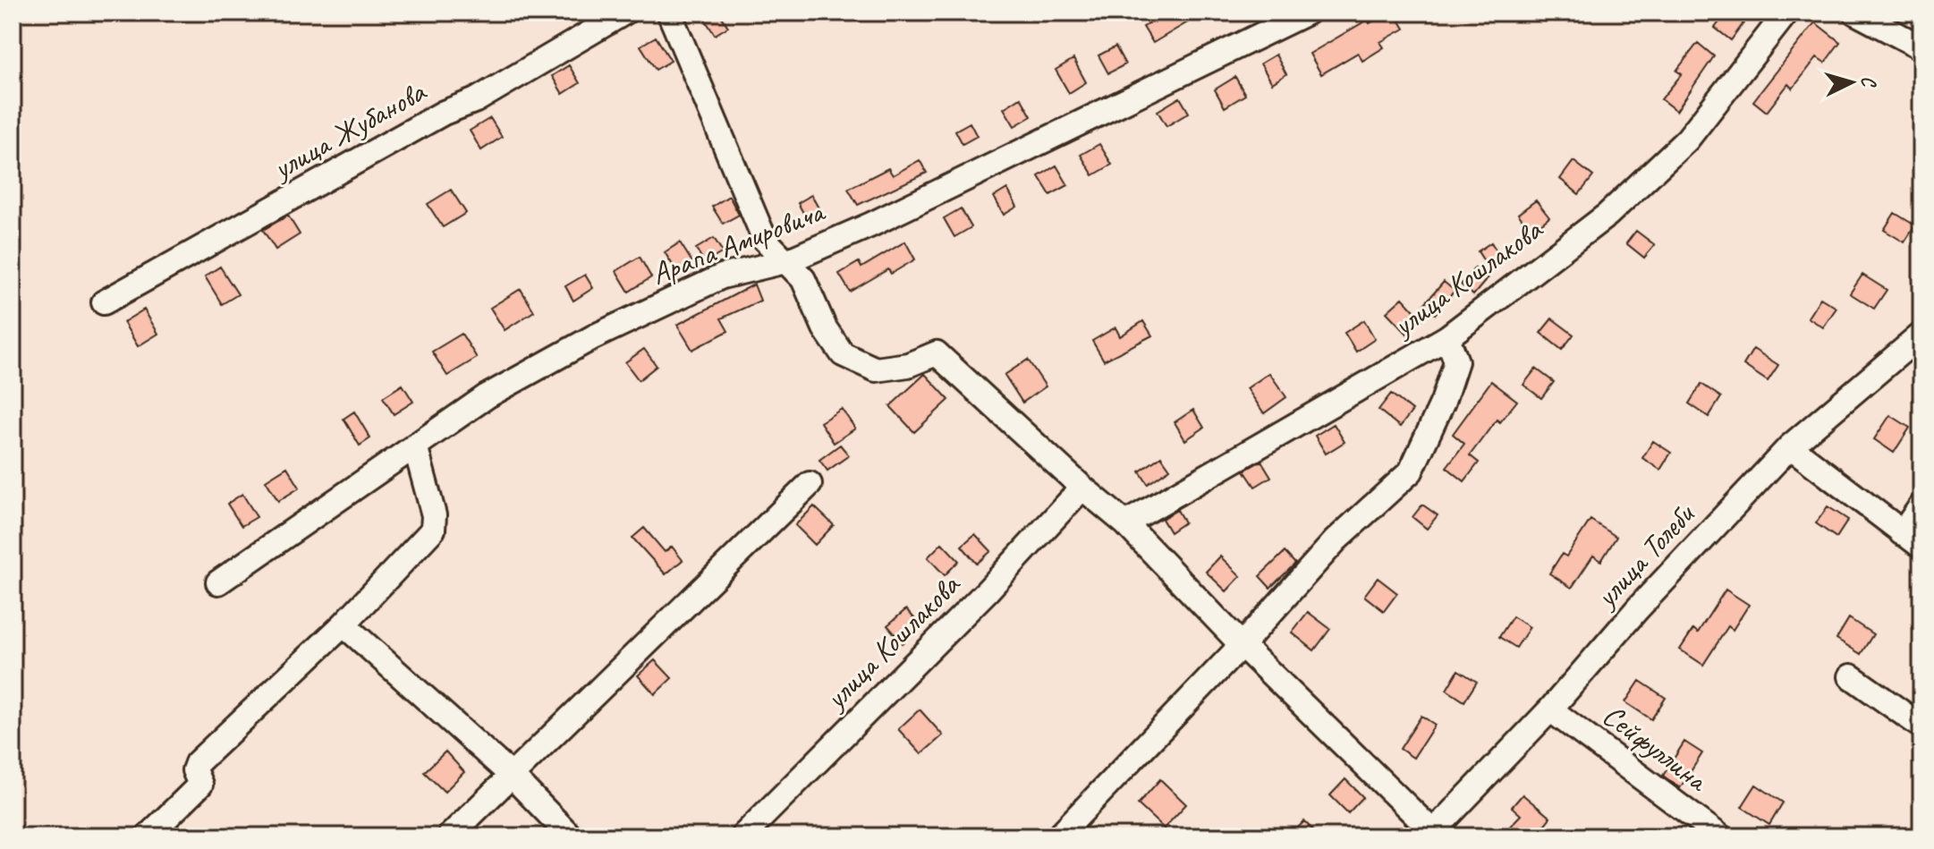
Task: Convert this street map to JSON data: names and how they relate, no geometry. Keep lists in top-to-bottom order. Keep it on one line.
{"streets":{"street":["улица Жубанова","Арапа Амировича","улица Кошлакова","улица Толеби","Сейфуллина"]},"crossings":[["улица Толеби","Сейфуллина"]],"north":"right"}
